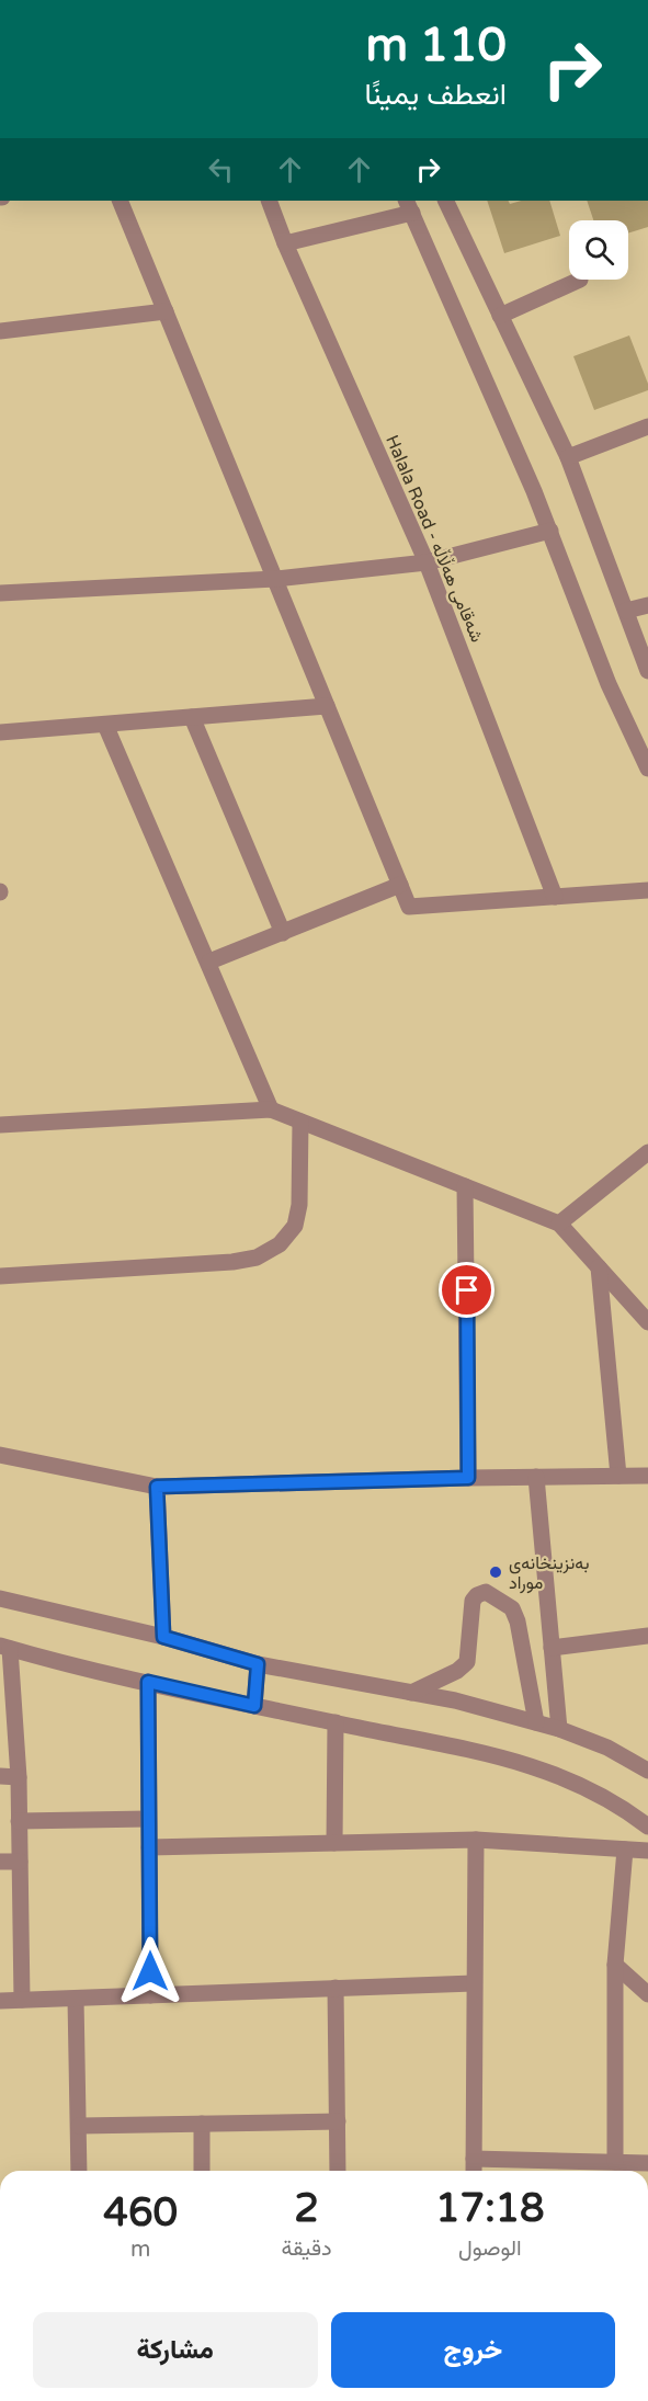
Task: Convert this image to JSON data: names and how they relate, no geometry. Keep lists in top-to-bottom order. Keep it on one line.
{"streets":{"street":["Halala Road - شەقامی هەڵاڵە"]},"places":["بەنزینخانەی موراد"],"page":{"turn":["110 m","انعطف يمينًا"],"eta":["17:18","الوصول","2","دقيقة","460","m"],"buttons":["خروج","مشاركة"]}}
